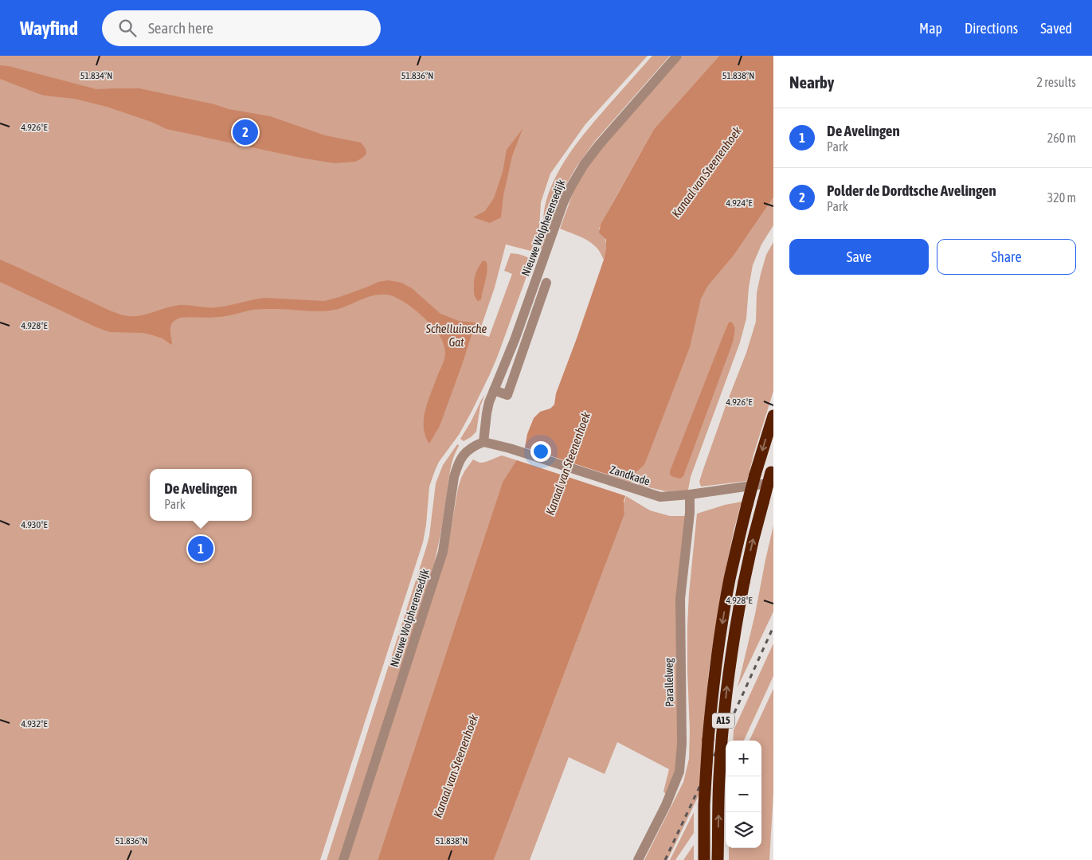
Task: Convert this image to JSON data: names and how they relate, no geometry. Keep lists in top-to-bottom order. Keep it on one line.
{"streets":{"highway":["A15"],"street":["Nieuwe Wolpherensedijk","Zandkade","Parallelweg"]},"crossings":[["Nieuwe Wolpherensedijk","Zandkade"],["Zandkade","Parallelweg"],["Zandkade","A15"]],"water":["Kanaal van Steenenhoek","Schelluinsche Gat"],"page":{"header":"Wayfind","search":"Search here","nav":["Map","Directions","Saved"],"heading":["Nearby","2 results"],"list":[{"mark":"1","name":"De Avelingen","note":"Park","value":"260 m"},{"mark":"2","name":"Polder de Dordtsche Avelingen","note":"Park","value":"320 m"}],"pins":["2","1"],"buttons":["Save","Share"],"popup":["De Avelingen","Park"],"map_buttons":["+","−"]},"coordinates":["51.834°N","51.836°N","51.838°N","4.926°E","4.924°E","4.928°E","4.930°E","4.932°E"]}
